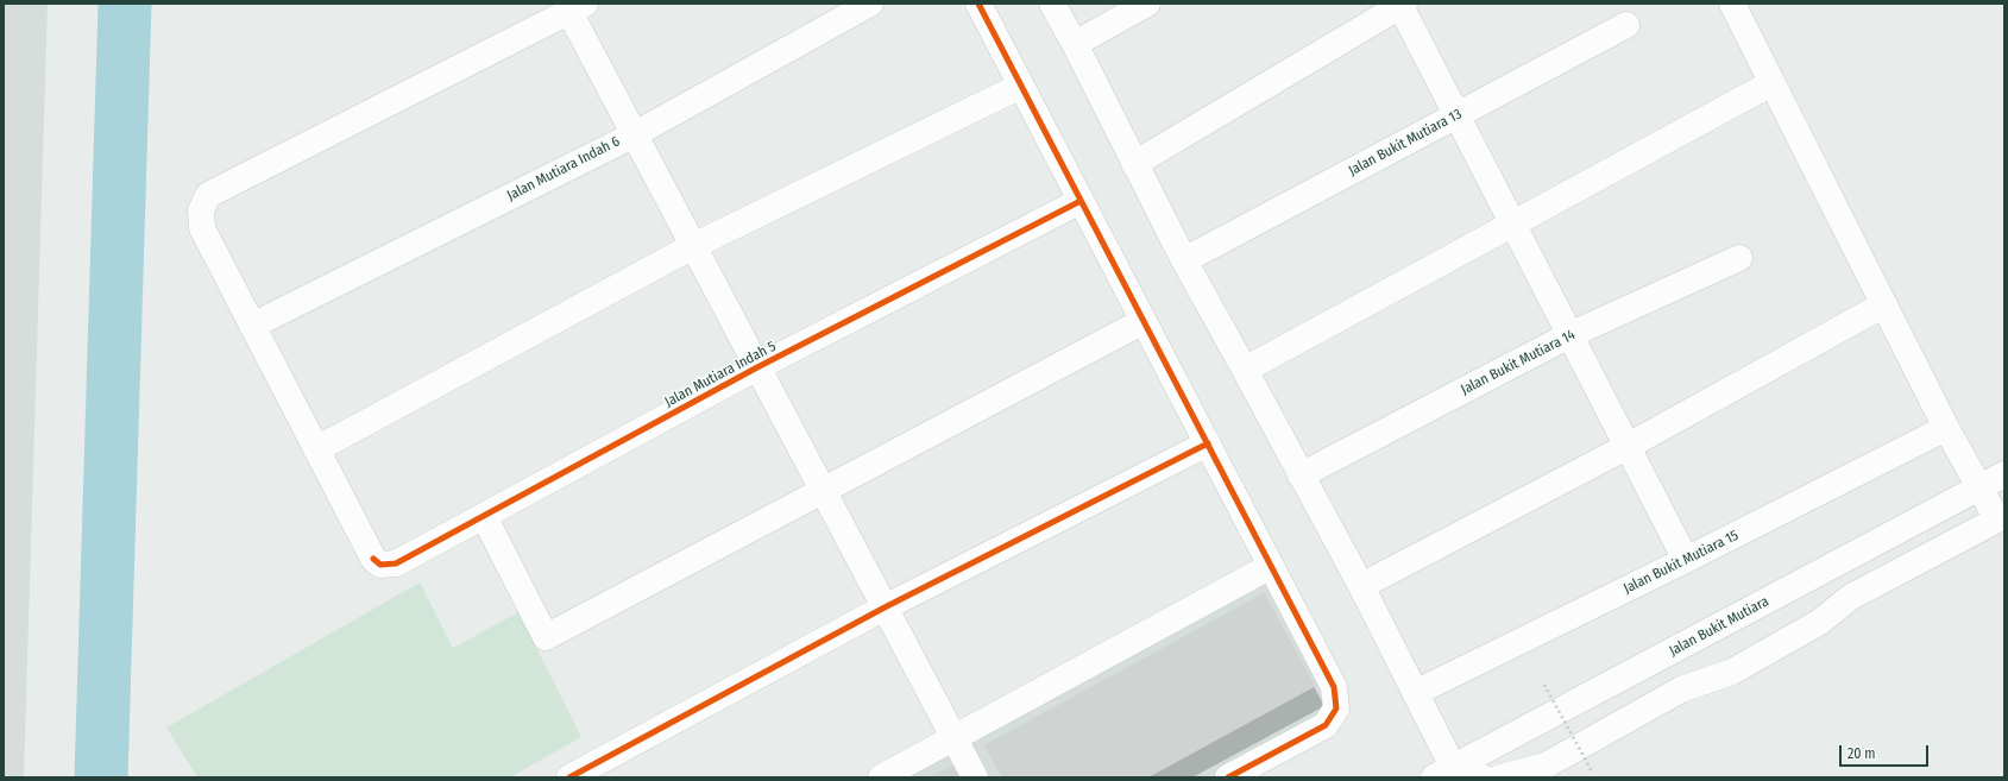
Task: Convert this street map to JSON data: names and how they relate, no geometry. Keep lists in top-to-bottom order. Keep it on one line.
{"streets":{"street":["Jalan Bukit Mutiara 13","Jalan Mutiara Indah 6","Jalan Bukit Mutiara 14","Jalan Mutiara Indah 5","Jalan Bukit Mutiara 15","Jalan Bukit Mutiara"]},"scale_bar":"20 m"}
